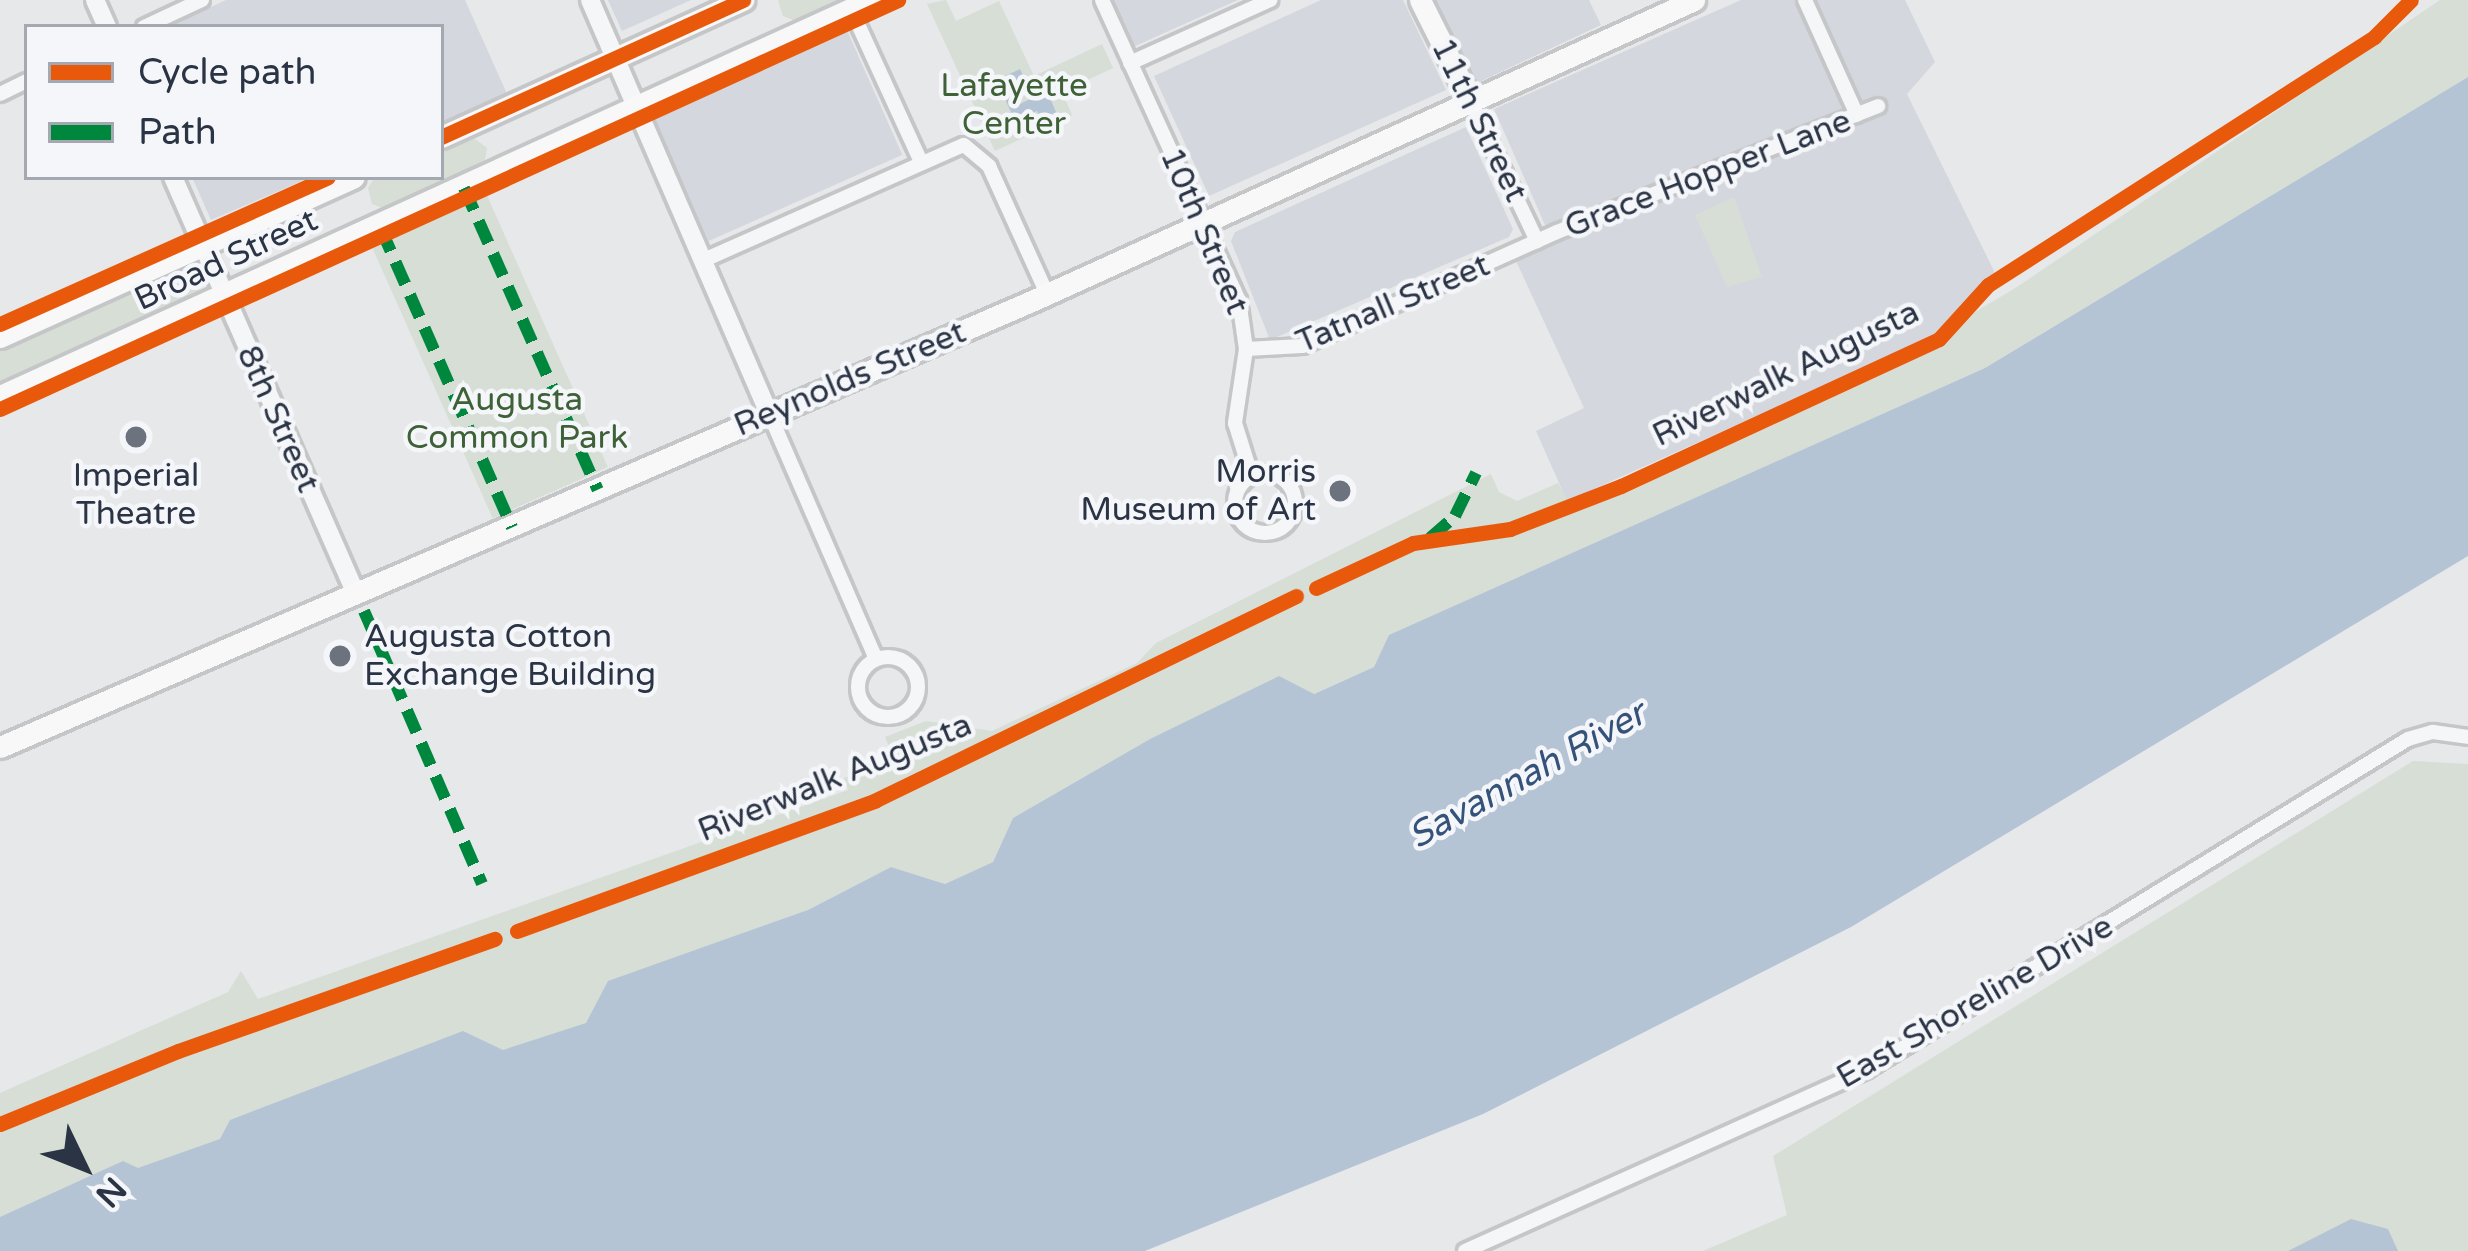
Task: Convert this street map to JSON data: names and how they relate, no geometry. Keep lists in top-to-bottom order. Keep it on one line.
{"streets":{"main road":["11th Street","Broad Street","Reynolds Street"],"street":["Grace Hopper Lane","10th Street","Tatnall Street","8th Street","East Shoreline Drive"],"cycle path":["Riverwalk Augusta"]},"crossings":[["11th Street","Grace Hopper Lane"],["11th Street","Tatnall Street"],["11th Street","Reynolds Street"],["Grace Hopper Lane","Tatnall Street"],["10th Street","Tatnall Street"],["10th Street","Reynolds Street"],["Broad Street","8th Street"],["Reynolds Street","8th Street"]],"water":["Savannah River"],"parks":["Lafayette Center","Augusta Common Park"],"places":["Imperial Theatre","Morris Museum of Art","Augusta Cotton Exchange Building"],"legend":["Cycle path","Path"],"north":"bottom right"}
